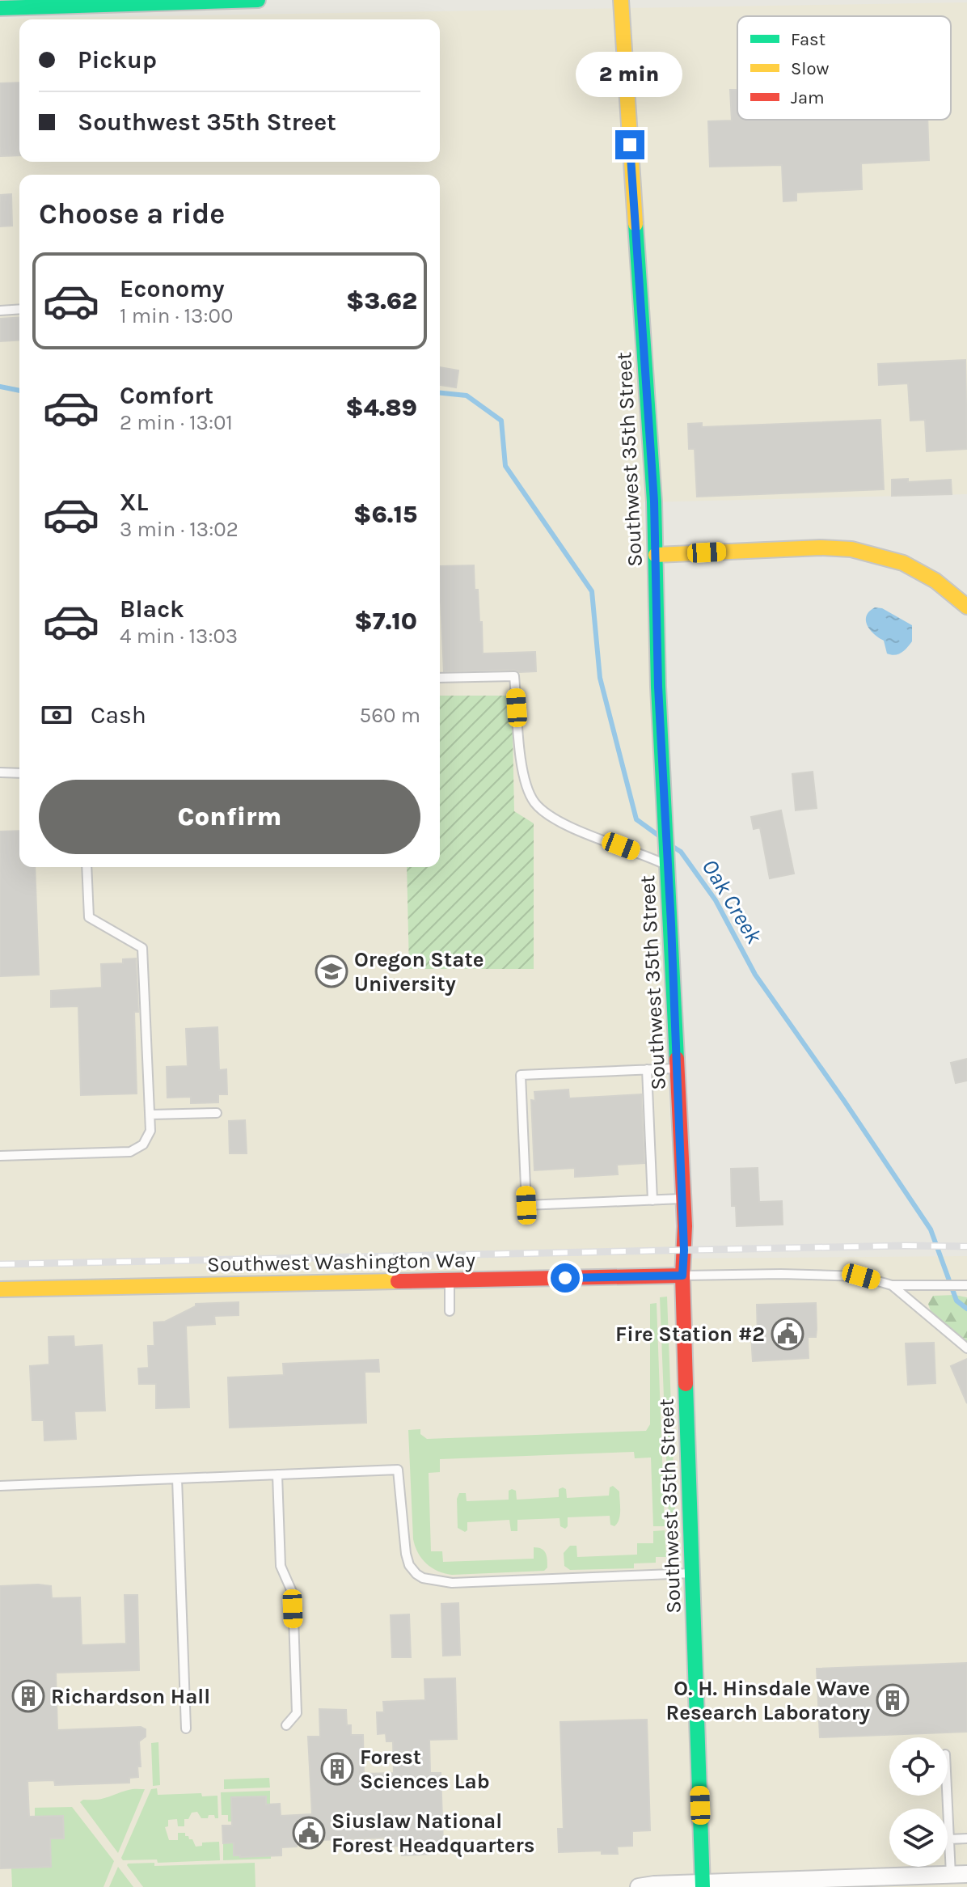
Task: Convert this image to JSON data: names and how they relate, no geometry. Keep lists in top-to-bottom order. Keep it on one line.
{"streets":{"main road":["Southwest 35th Street","Southwest Washington Way"]},"crossings":[["Southwest 35th Street","Southwest Washington Way"]],"water":["Oak Creek"],"places":{"school or university":["Oregon State University"],"public building":["Fire Station #2","Siuslaw National Forest Headquarters"],"building":["Richardson Hall","O. H. Hinsdale Wave Research Laboratory","Forest Sciences Lab"]},"legend":["Fast","Slow","Jam"],"page":{"banner":["Pickup","Southwest 35th Street"],"bubble":"2 min","heading":"Choose a ride","list":[{"name":"Economy","note":"1 min · 13:00","value":"$3.62"},{"name":"Comfort","note":"2 min · 13:01","value":"$4.89"},{"name":"XL","note":"3 min · 13:02","value":"$6.15"},{"name":"Black","note":"4 min · 13:03","value":"$7.10"}],"pay":["Cash","560 m"],"buttons":"Confirm"}}
